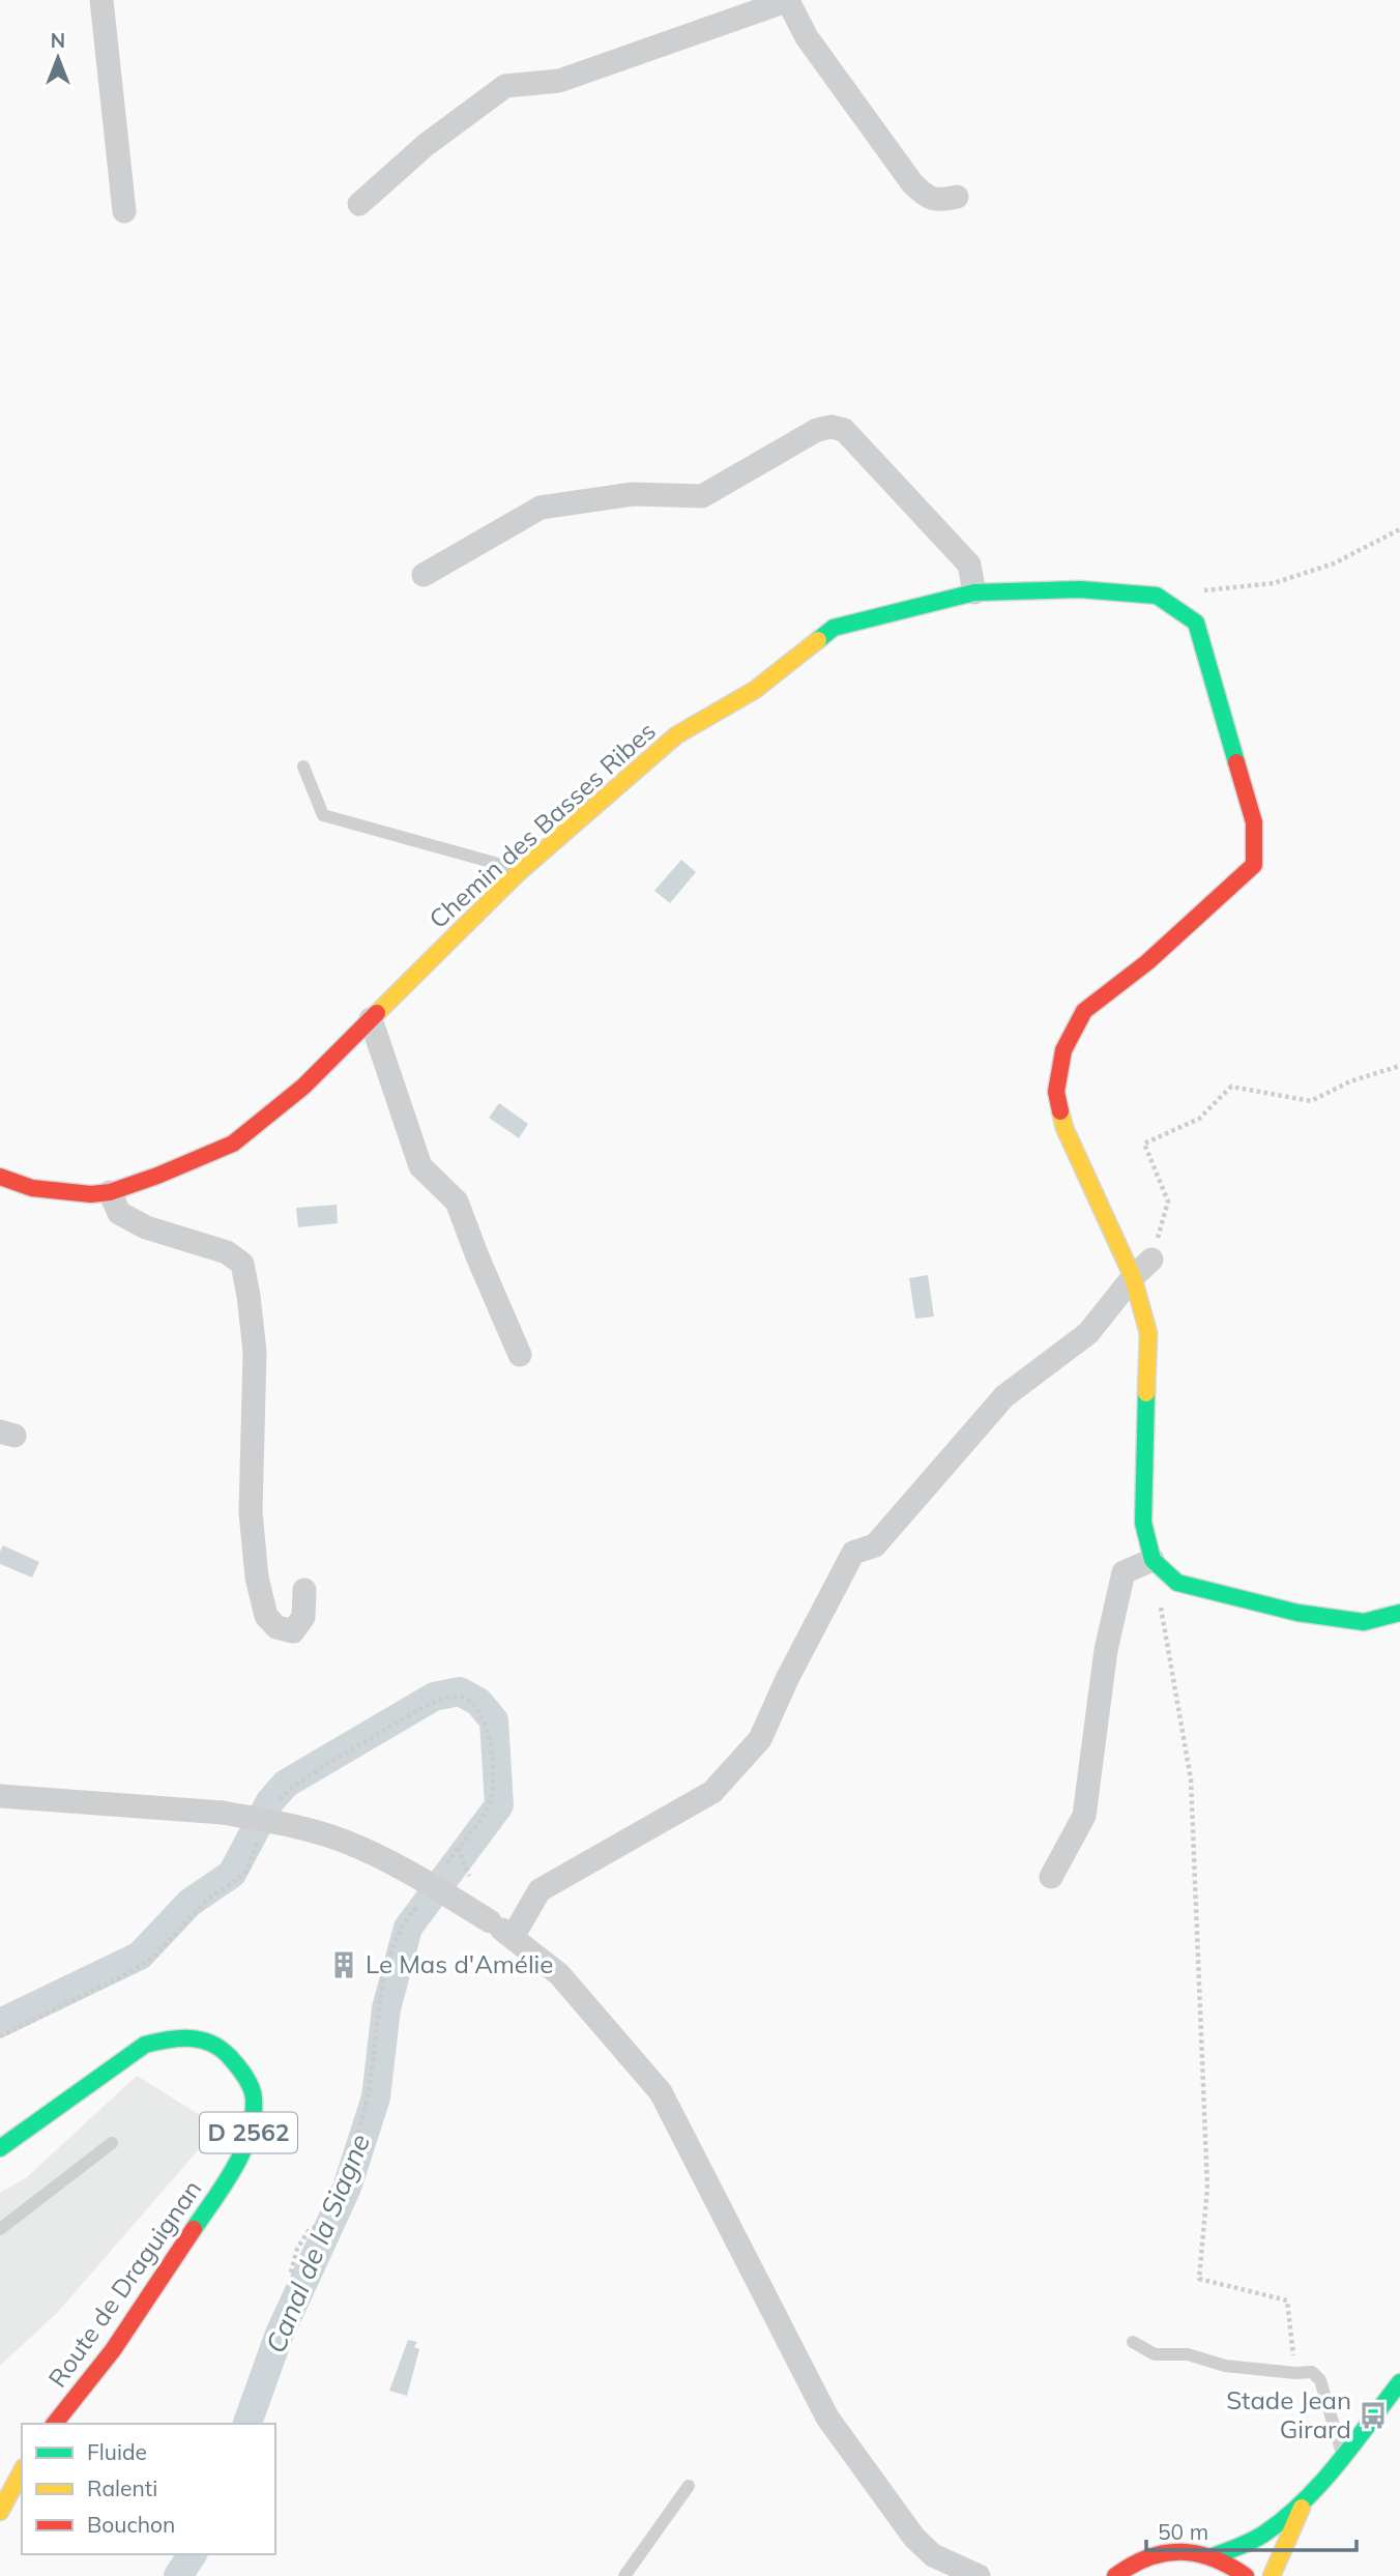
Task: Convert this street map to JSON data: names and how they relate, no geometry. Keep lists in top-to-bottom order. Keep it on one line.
{"streets":{"street":["Chemin des Basses Ribes","D 2562","Route de Draguignan"]},"water":["Canal de la Siagne"],"places":{"building":["Le Mas d'Amélie"],"bus stop":["Stade Jean Girard"]},"legend":["Fluide","Ralenti","Bouchon"],"scale_bar":"50 m","north":"top"}
